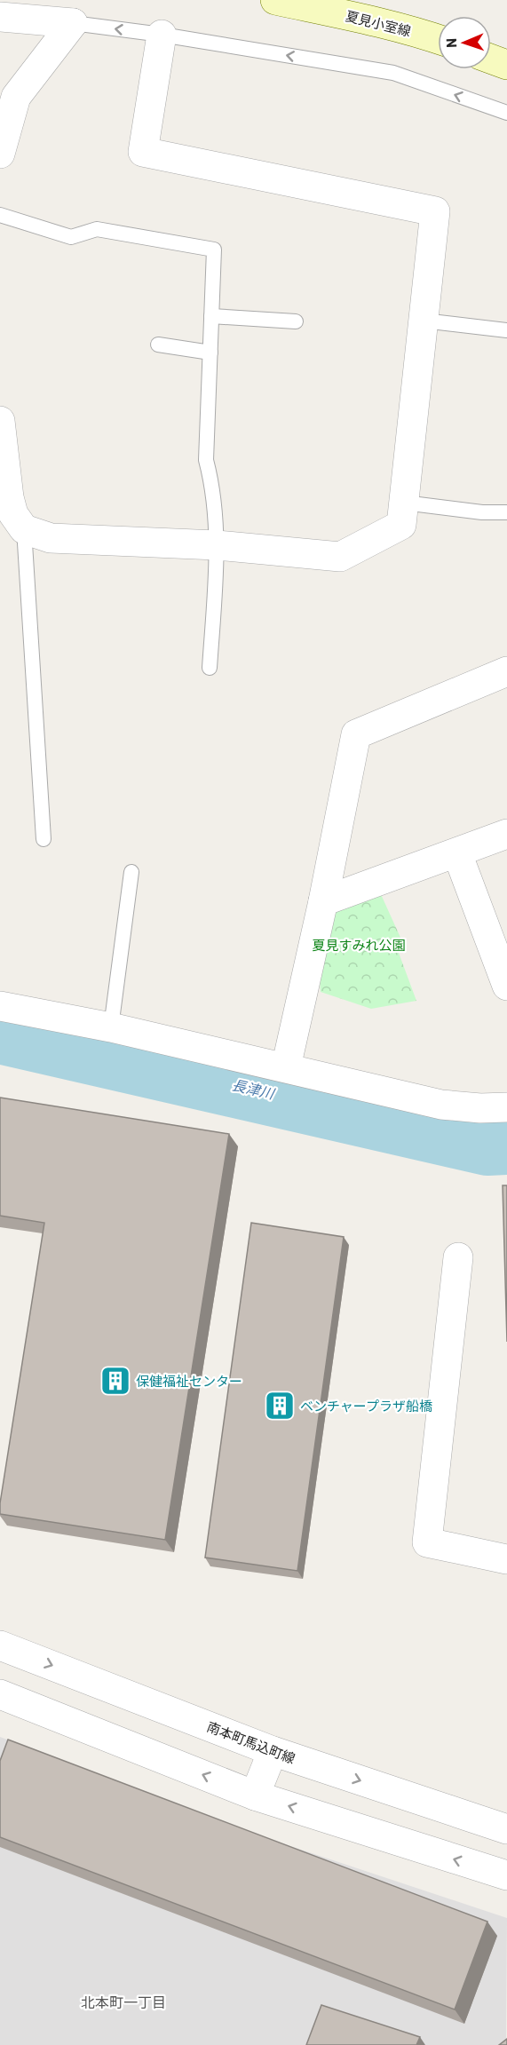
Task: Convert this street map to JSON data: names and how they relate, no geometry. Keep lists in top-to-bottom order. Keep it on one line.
{"streets":{"main road":["夏見小室線"],"street":["南本町馬込町線"]},"districts":["北本町一丁目"],"water":["長津川"],"parks":["夏見すみれ公園"],"places":{"building":["保健福祉センター","ベンチャープラザ船橋"]},"north":"left"}
